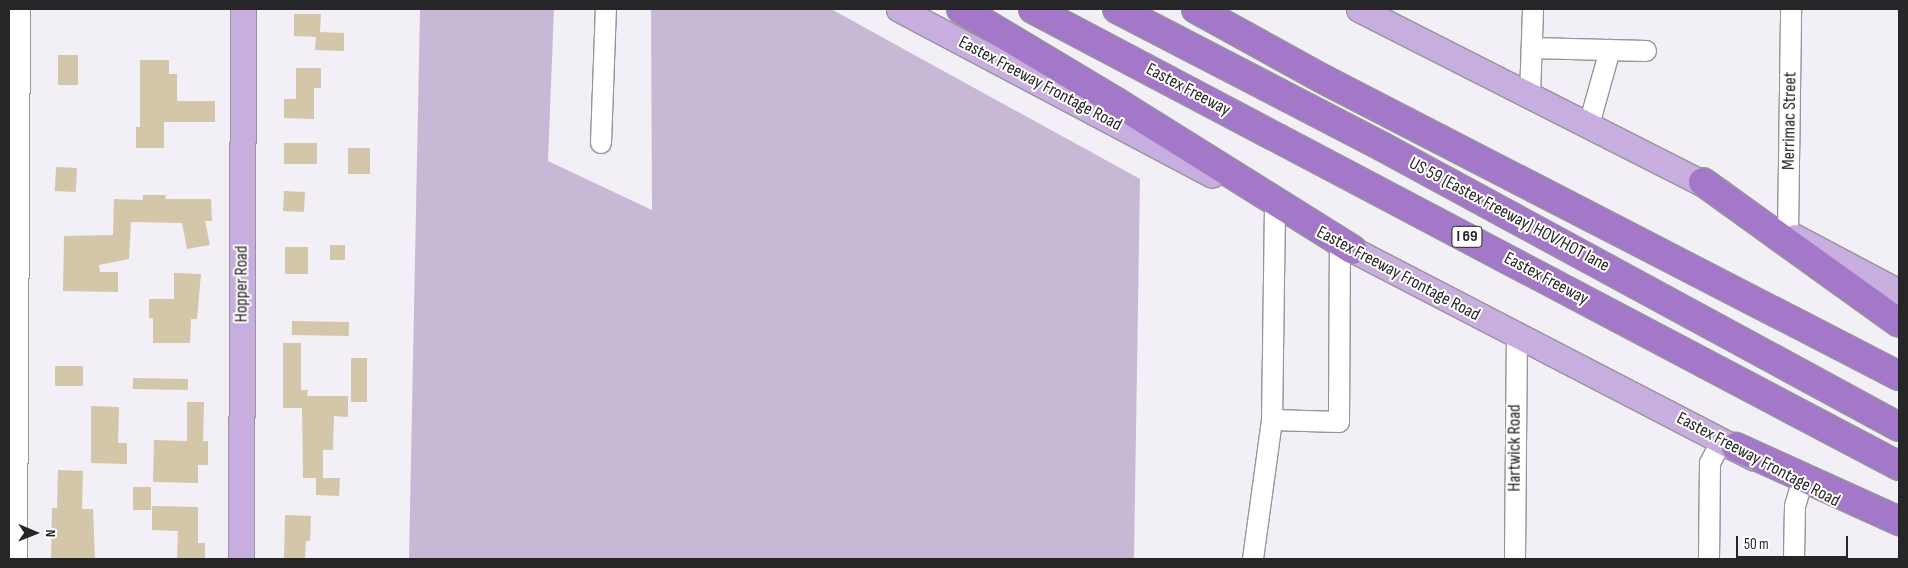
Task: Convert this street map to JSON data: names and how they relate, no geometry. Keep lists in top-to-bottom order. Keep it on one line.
{"streets":{"highway":["Eastex Freeway","US 59 (Eastex Freeway) HOV/HOT lane","I 69"],"main road":["Eastex Freeway Frontage Road","Hopper Road"],"street":["Merrimac Street","Hartwick Road"]},"crossings":[["Eastex Freeway Frontage Road","Hartwick Road"]],"scale_bar":"50 m","north":"right"}
